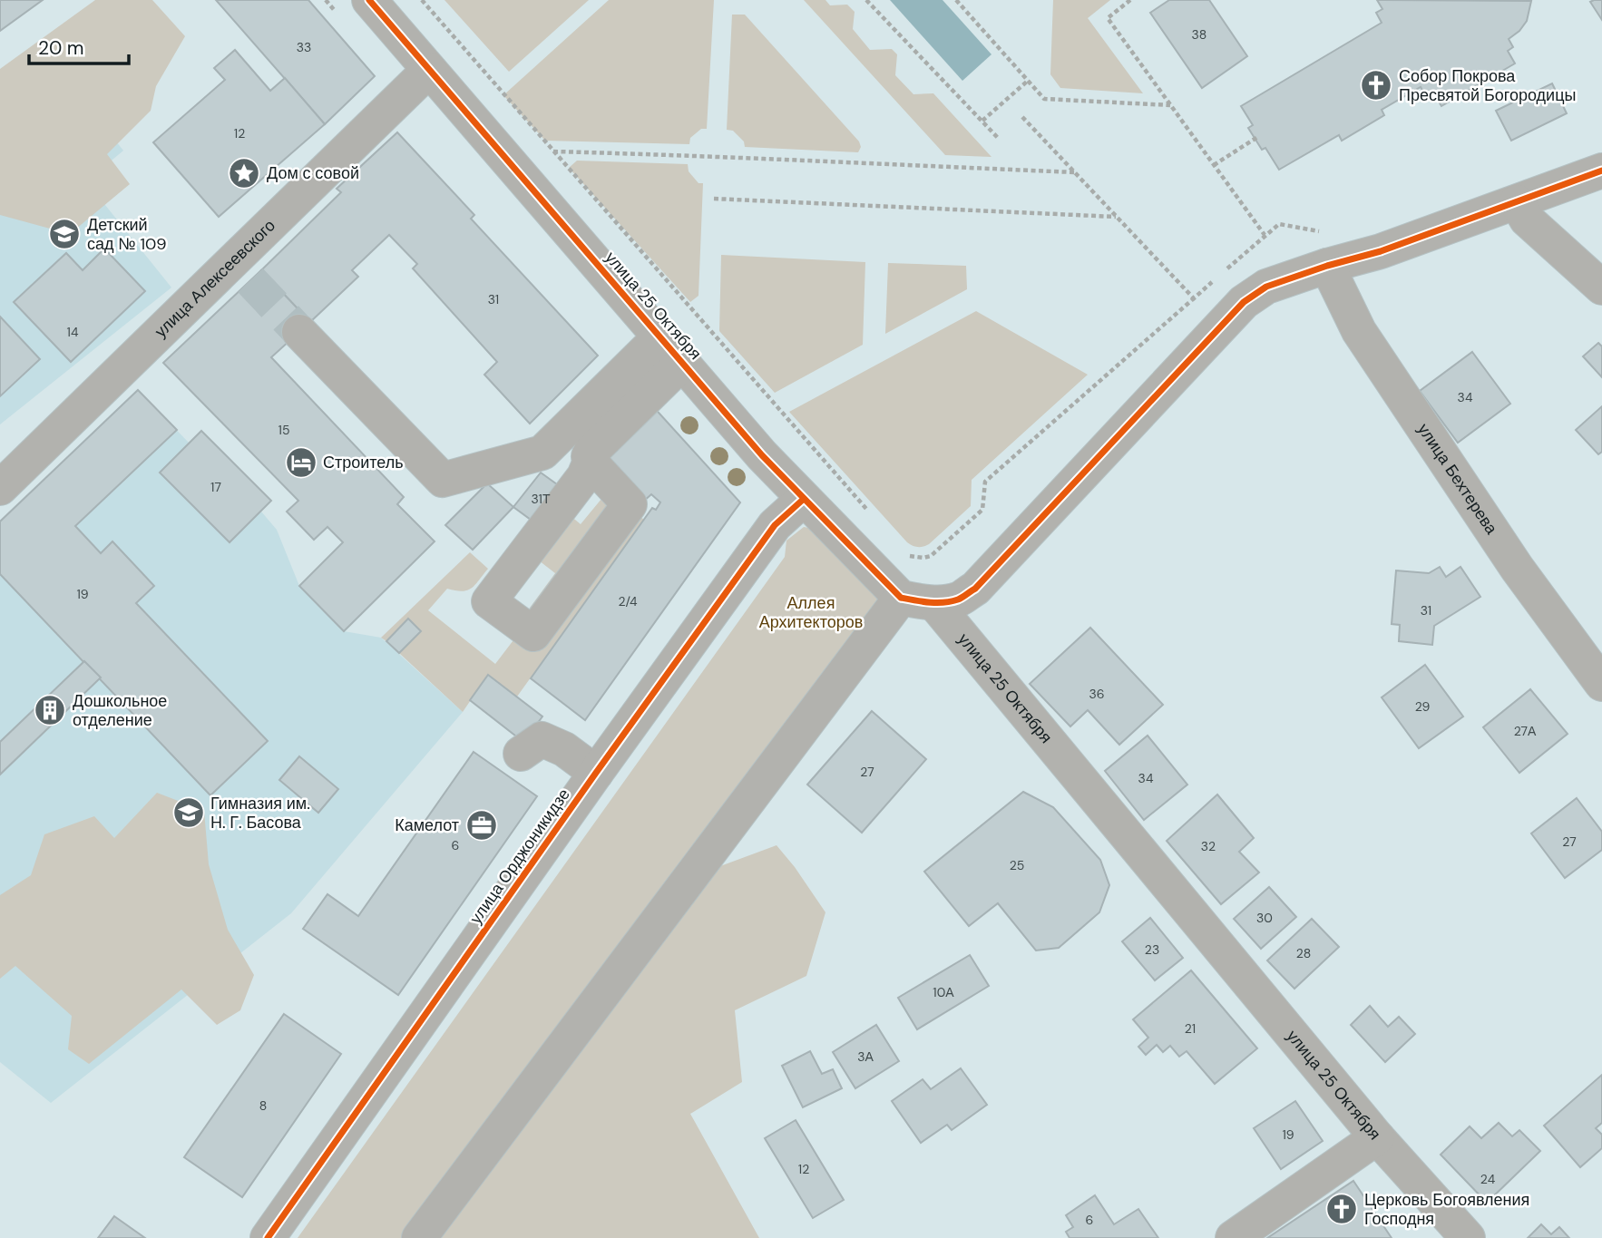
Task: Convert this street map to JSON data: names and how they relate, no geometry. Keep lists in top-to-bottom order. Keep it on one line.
{"streets":{"street":["улица Алексеевского","улица 25 Октября","улица Бехтерева","улица Орджоникидзе"]},"crossings":[["улица Алексеевского","улица 25 Октября"],["улица 25 Октября","улица Орджоникидзе"]],"parks":["Аллея Архитекторов"],"places":{"church":["Собор Покрова Пресвятой Богородицы","Церковь Богоявления Господня"],"place":["Дом с совой"],"school or university":["Детский сад № 109","Гимназия им. Н. Г. Басова"],"hotel":["Строитель"],"building":["Дошкольное отделение"],"office":["Камелот"]},"house_numbers":["38","33","12","31","14","34","15","17","31Т","19","2/4","31","36","29","27А","27","34","27","6","32","25","30","23","28","10А","21","3А","8","19","12","24","6"],"scale_bar":"20 m"}
